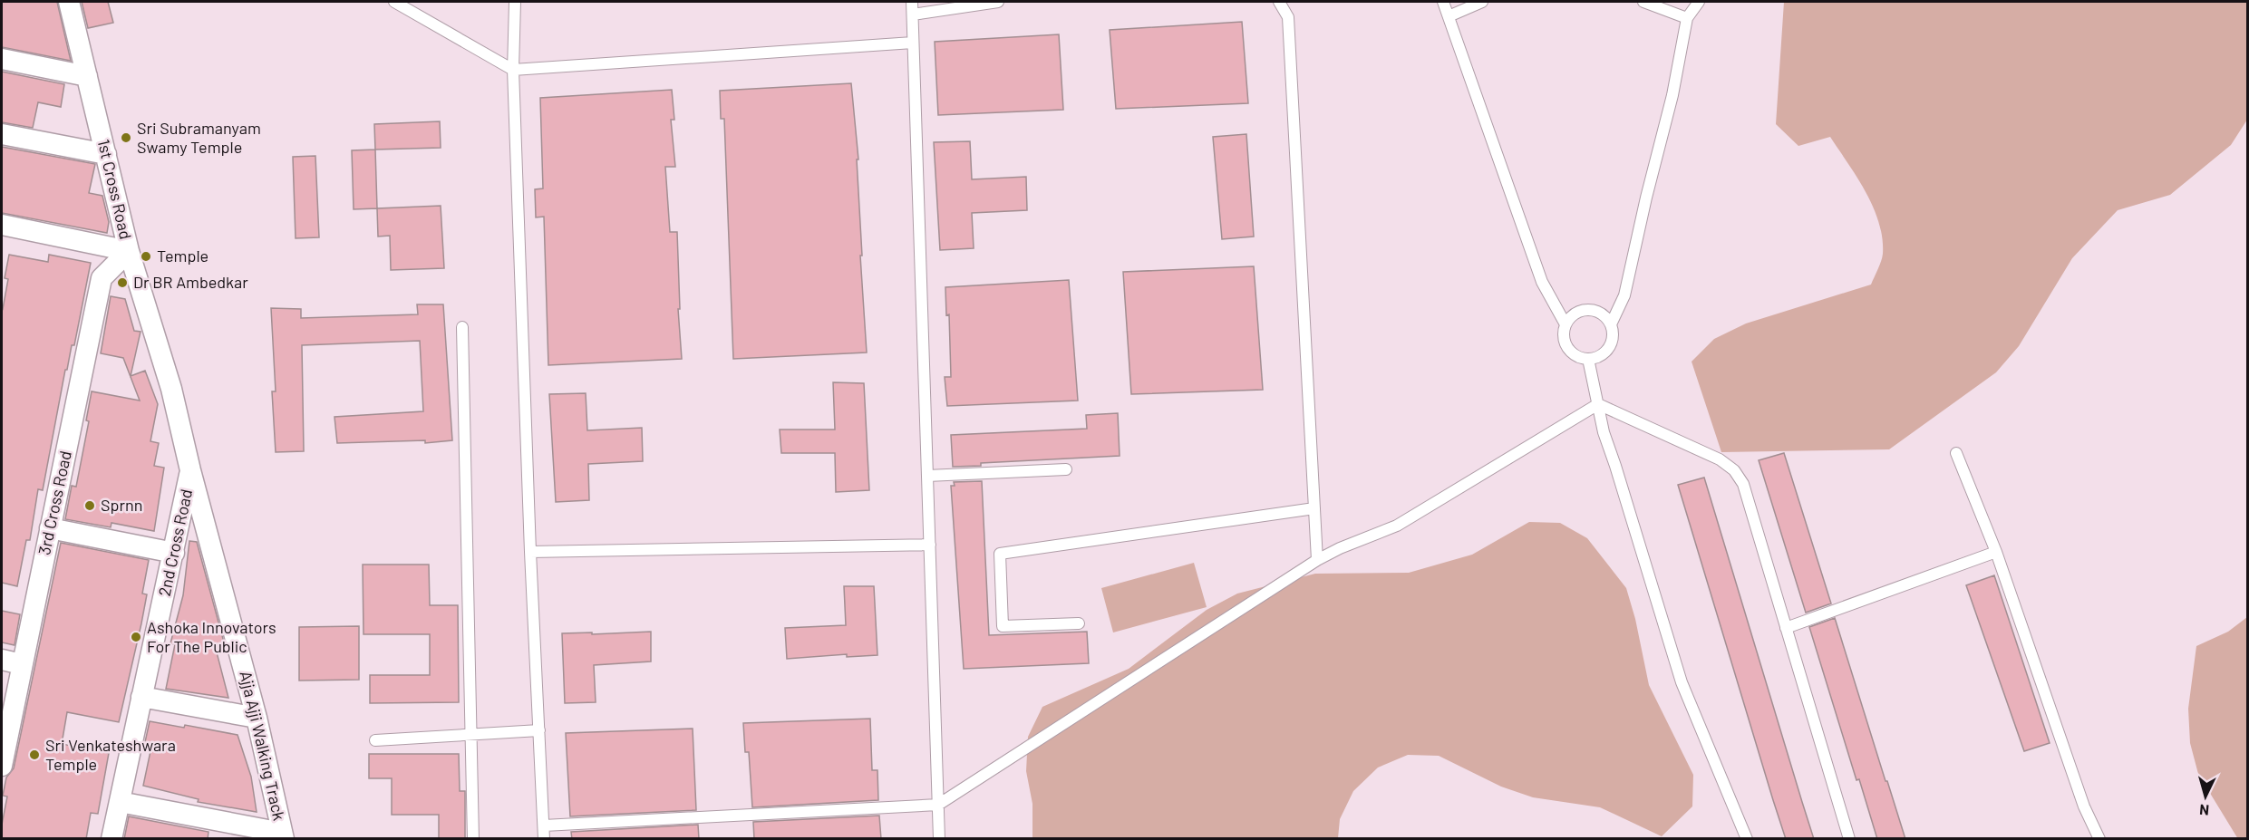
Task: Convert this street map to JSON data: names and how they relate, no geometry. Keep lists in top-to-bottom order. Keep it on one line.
{"streets":{"street":["1st Cross Road","3rd Cross Road","2nd Cross Road","Ajja Ajji Walking Track"]},"crossings":[["1st Cross Road","3rd Cross Road"],["1st Cross Road","2nd Cross Road"],["1st Cross Road","Ajja Ajji Walking Track"],["2nd Cross Road","Ajja Ajji Walking Track"]],"places":["Sri Subramanyam Swamy Temple","Temple","Dr BR Ambedkar","Sprnn","Ashoka Innovators For The Public","Sri Venkateshwara Temple"],"north":"bottom"}
